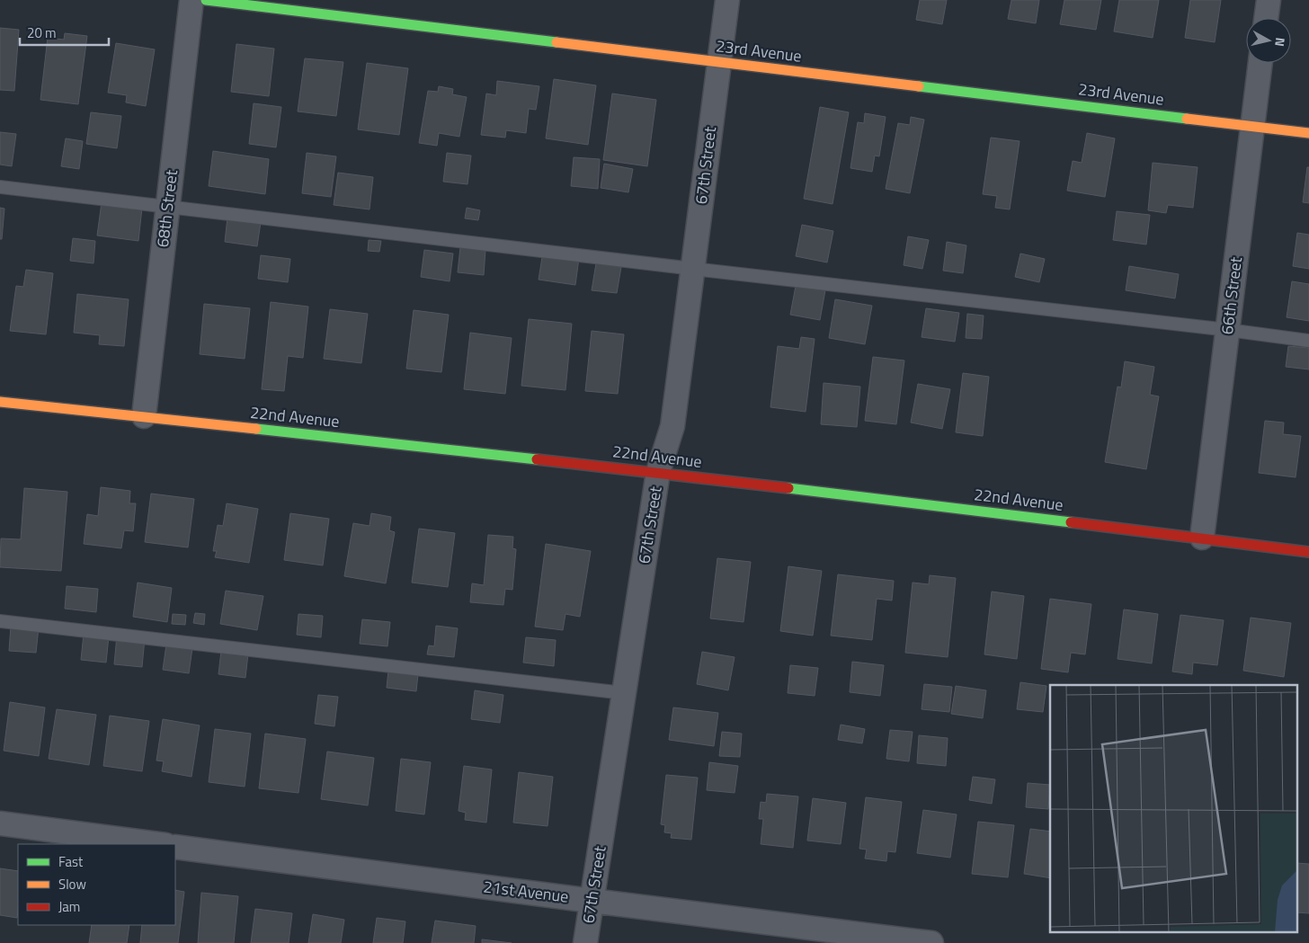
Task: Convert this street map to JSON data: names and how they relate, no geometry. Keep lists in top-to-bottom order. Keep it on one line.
{"streets":{"street":["23rd Avenue","67th Street","68th Street","66th Street","22nd Avenue","21st Avenue"]},"crossings":[["23rd Avenue","67th Street"],["23rd Avenue","66th Street"],["67th Street","22nd Avenue"],["67th Street","21st Avenue"],["68th Street","22nd Avenue"],["66th Street","22nd Avenue"]],"legend":["Fast","Slow","Jam"],"scale_bar":"20 m","north":"right"}
